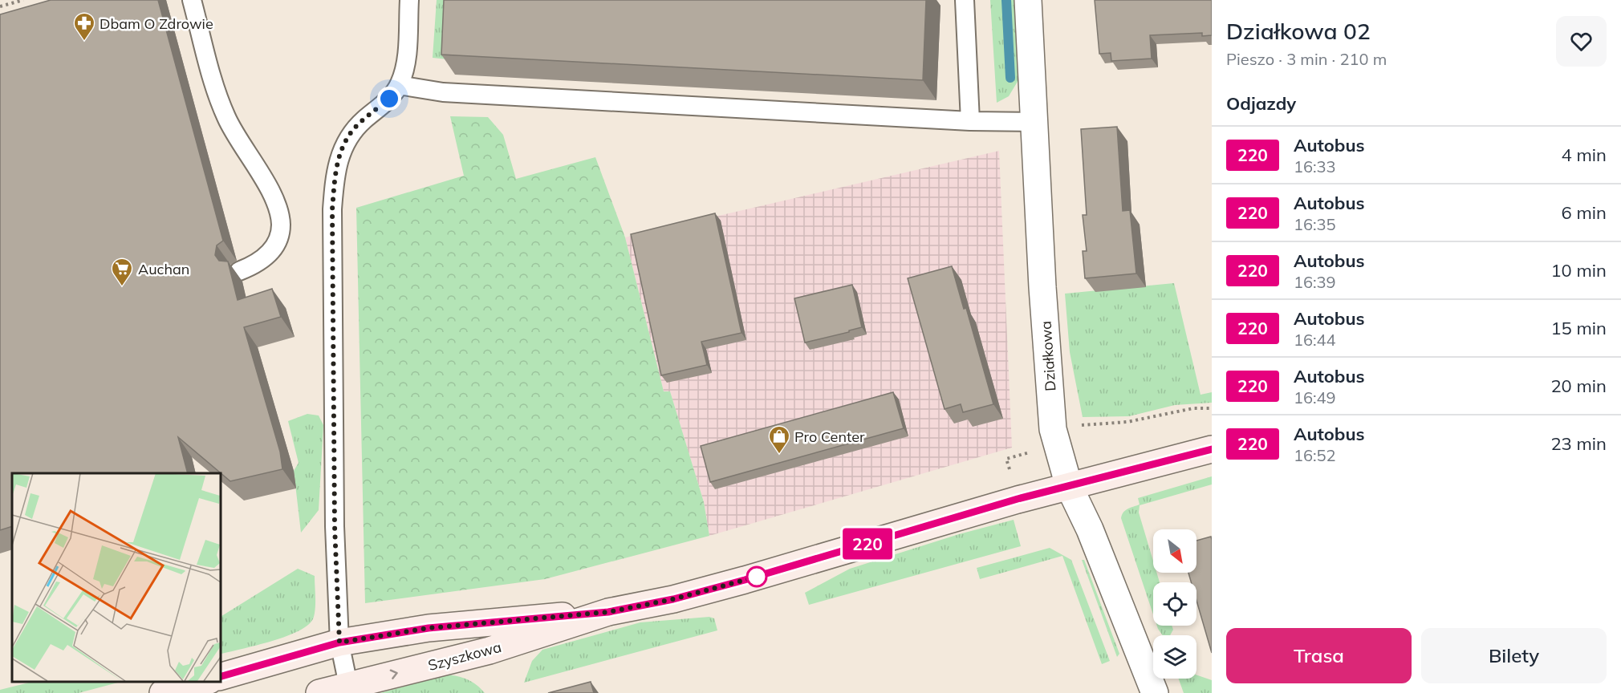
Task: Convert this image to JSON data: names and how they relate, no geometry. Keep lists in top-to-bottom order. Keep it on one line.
{"streets":{"street":["Działkowa","Szyszkowa"]},"crossings":[["Działkowa","Szyszkowa"]],"places":{"pharmacy":["Dbam O Zdrowie"],"supermarket":["Auchan"],"shop":["Pro Center"]},"lines":["bus line 220"],"north":"bottom right","page":{"on_map":"220","heading":[["Działkowa 02","Pieszo · 3 min · 210 m"],"Odjazdy"],"list":[{"mark":"220","name":"Autobus","note":"16:33","value":"4 min"},{"mark":"220","name":"Autobus","note":"16:35","value":"6 min"},{"mark":"220","name":"Autobus","note":"16:39","value":"10 min"},{"mark":"220","name":"Autobus","note":"16:44","value":"15 min"},{"mark":"220","name":"Autobus","note":"16:49","value":"20 min"},{"mark":"220","name":"Autobus","note":"16:52","value":"23 min"}],"buttons":["Trasa","Bilety"]}}
